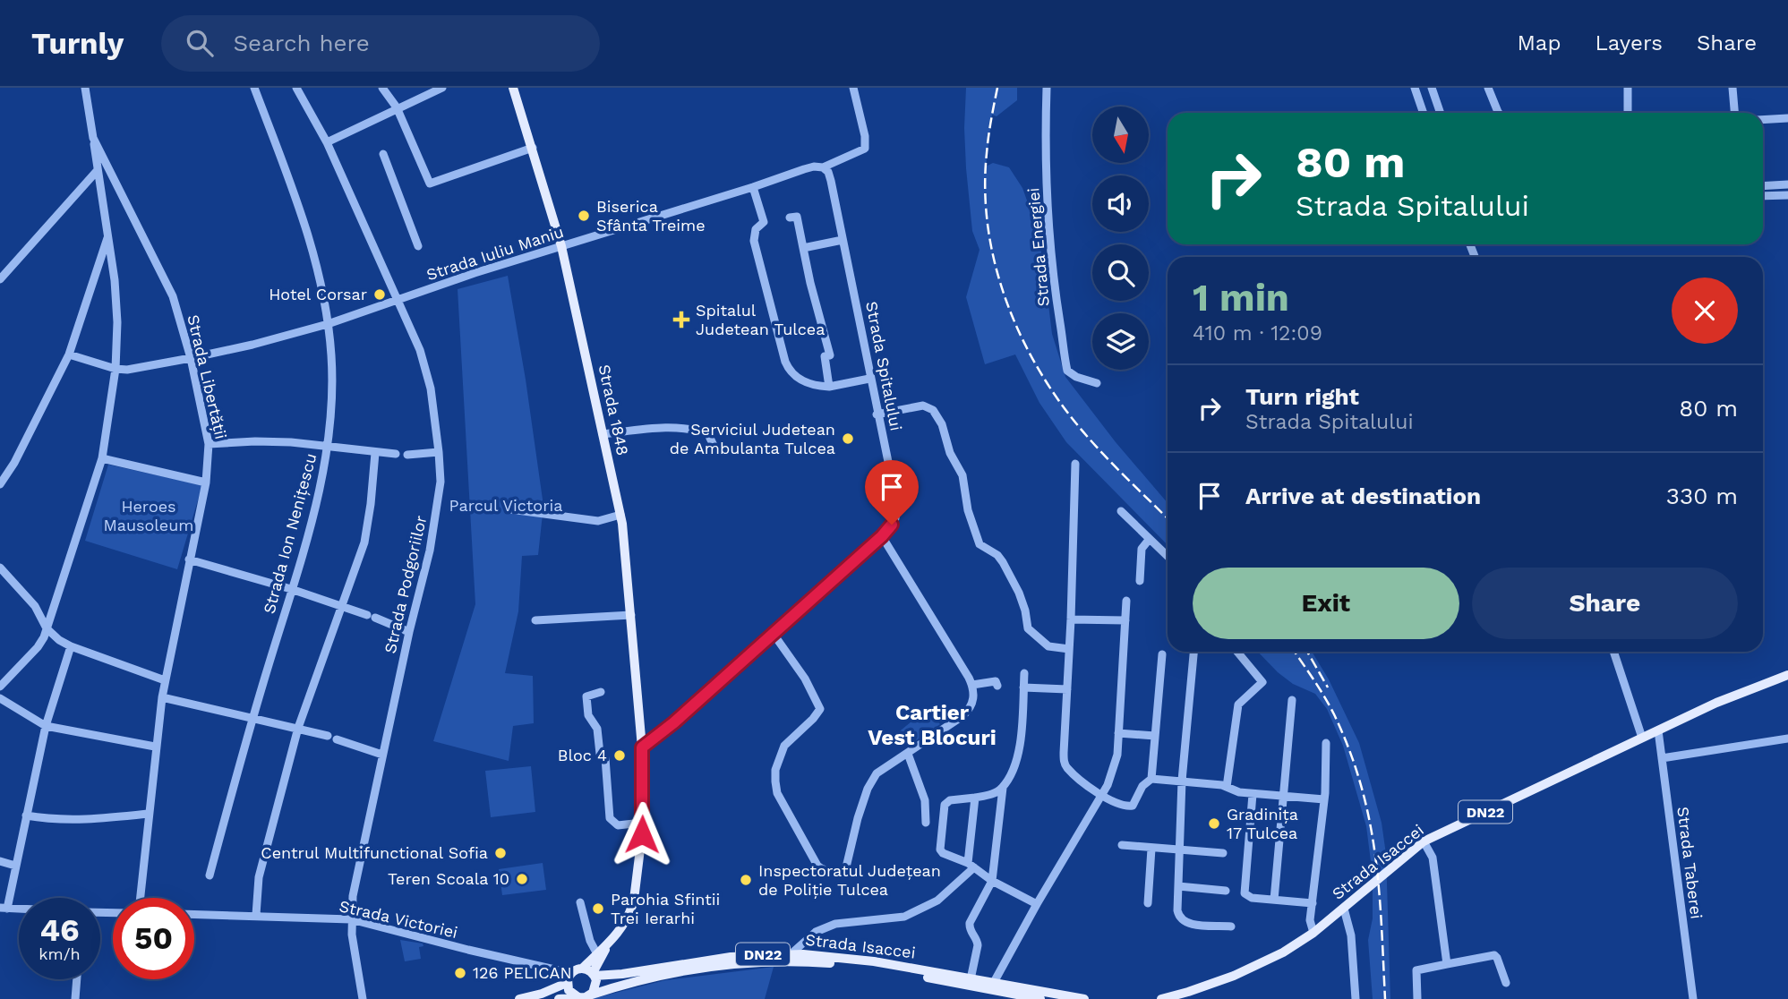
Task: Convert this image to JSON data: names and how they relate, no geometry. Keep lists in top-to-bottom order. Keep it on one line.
{"streets":{"main road":["Strada 1848","DN22","Strada Isaccei"],"street":["Strada Energiei","Strada Iuliu Maniu","Strada Spitalului","Strada Libertății","Strada Ion Nenițescu","Strada Podgoriilor","Strada Taberei","Strada Victoriei"]},"crossings":[["Strada Iuliu Maniu","Strada Spitalului"],["Strada Iuliu Maniu","Strada Libertății"],["Strada Iuliu Maniu","Strada 1848"],["Strada Iuliu Maniu","Strada Ion Nenițescu"],["Strada Iuliu Maniu","Strada Podgoriilor"],["Strada Spitalului","Strada 1848"],["Strada Podgoriilor","Strada Victoriei"],["Strada Isaccei","Strada Taberei"],["Strada Isaccei","Strada Victoriei"]],"districts":["Cartier Vest Blocuri"],"parks":["Parcul Victoria","Heroes Mausoleum"],"places":{"other":["Biserica Sfânta Treime","Hotel Corsar","Serviciul Judetean de Ambulanta Tulcea","Bloc 4","Gradinița 17 Tulcea","Centrul Multifunctional Sofia","Teren Scoala 10","Inspectoratul Județean de Poliție Tulcea","Parohia Sfintii Trei Ierarhi","126 PELICAN"],"health":["Spitalul Judetean Tulcea"]},"north":"bottom","page":{"header":"Turnly","search":"Search here","nav":["Map","Layers","Share"],"turn":["80 m","Strada Spitalului"],"heading":["1 min","410 m · 12:09"],"list":[{"name":"Turn right","note":"Strada Spitalului","value":"80 m"},{"name":"Arrive at destination","value":"330 m"}],"buttons":["Exit","Share"],"speed":"46 km/h","limit":"50"}}
